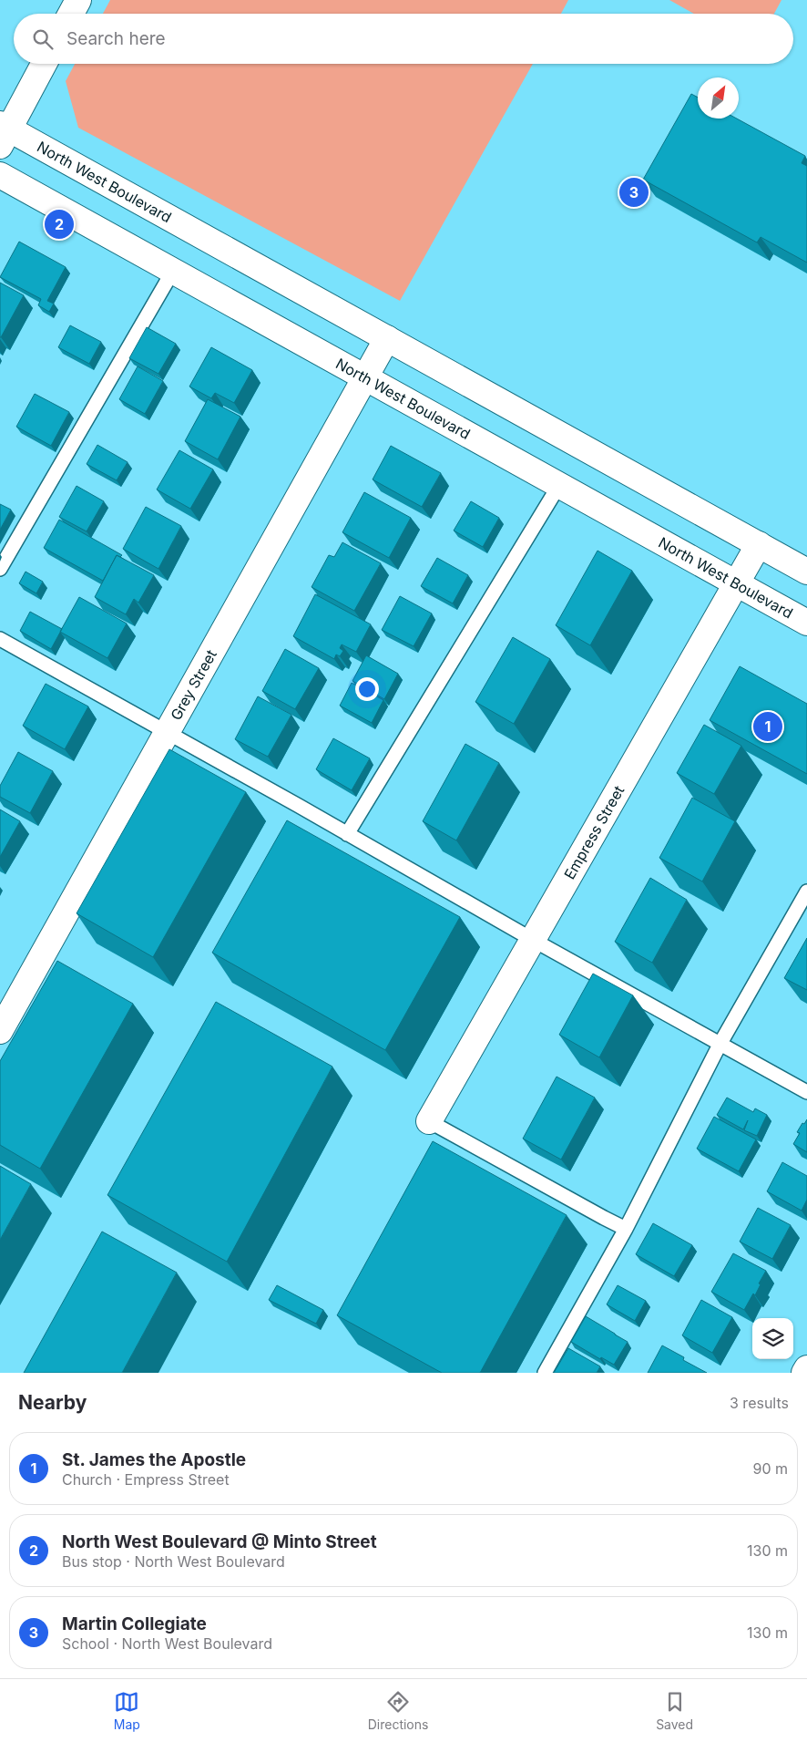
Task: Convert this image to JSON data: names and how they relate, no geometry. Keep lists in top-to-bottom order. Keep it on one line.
{"streets":{"street":["North West Boulevard","Grey Street","Empress Street"]},"crossings":[["North West Boulevard","Grey Street"],["North West Boulevard","Empress Street"]],"north":"top right","page":{"search":"Search here","pins":["3","2","1"],"heading":["Nearby","3 results"],"list":[{"mark":"1","name":"St. James the Apostle","note":"Church · Empress Street","value":"90 m"},{"mark":"2","name":"North West Boulevard @ Minto Street","note":"Bus stop · North West Boulevard","value":"130 m"},{"mark":"3","name":"Martin Collegiate","note":"School · North West Boulevard","value":"130 m"}],"nav":["Map","Directions","Saved"]}}
